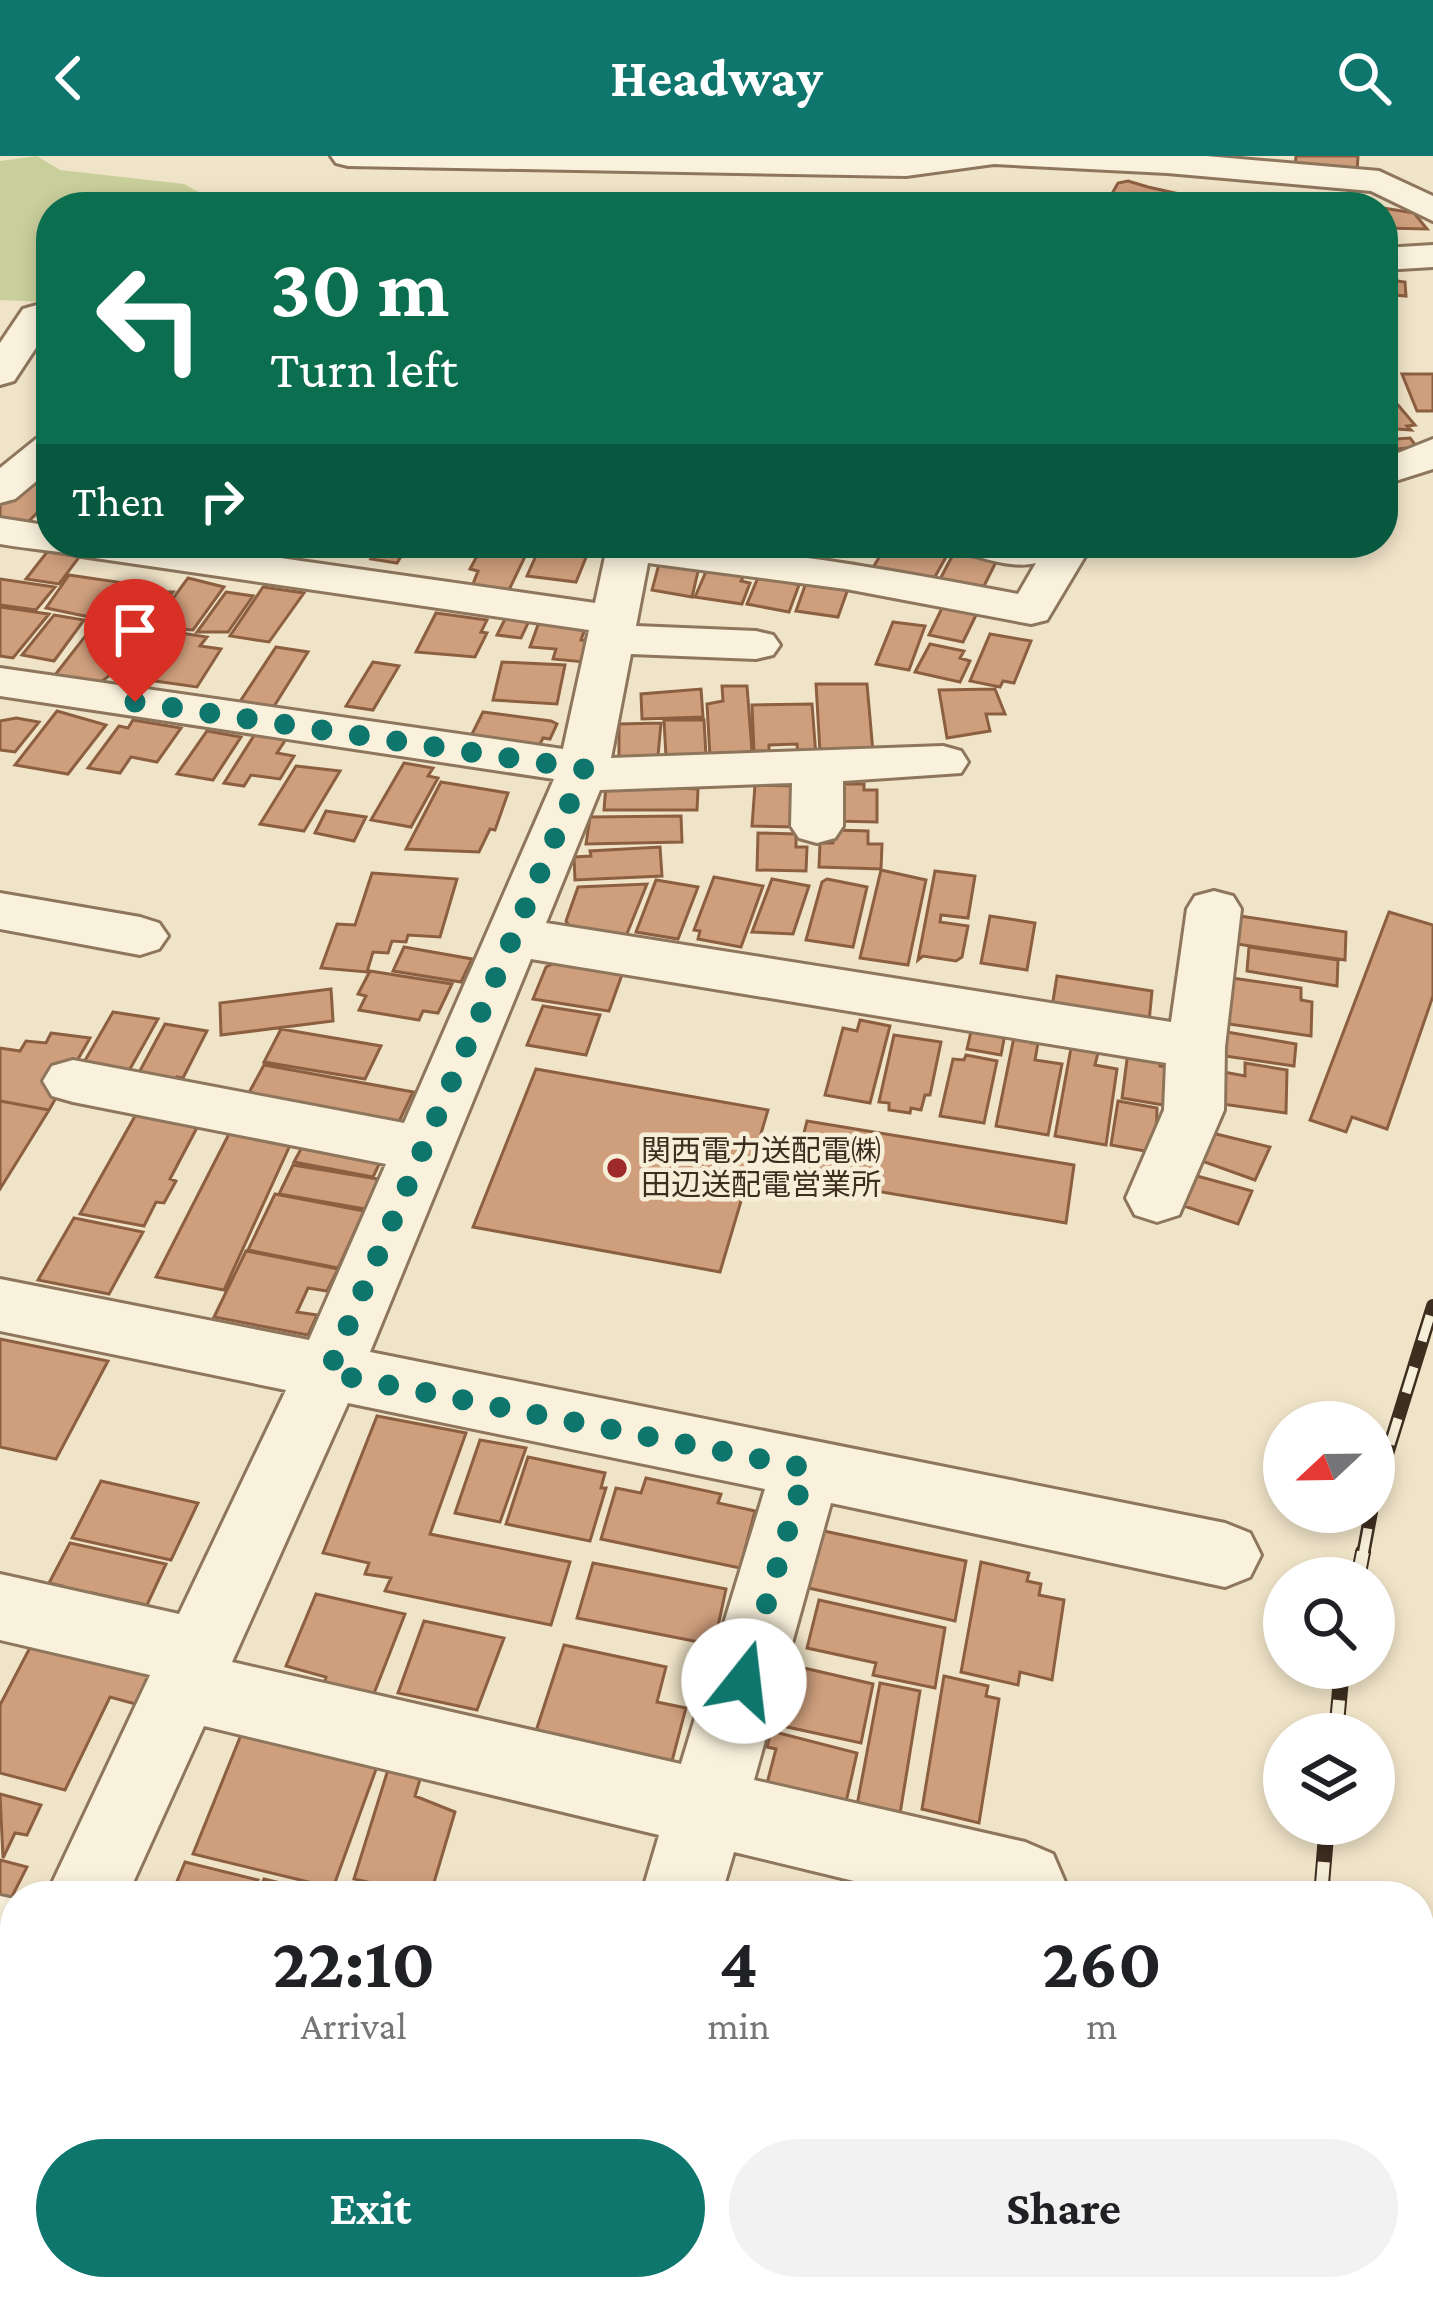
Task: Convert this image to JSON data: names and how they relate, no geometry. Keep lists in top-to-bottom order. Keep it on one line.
{"places":["関西電力送配電㈱ 田辺送配電営業所"],"north":"left","page":{"header":"Headway","turn":["30 m","Turn left"],"then":"Then","eta":["22:10","Arrival","4","min","260","m"],"buttons":["Exit","Share"]}}
